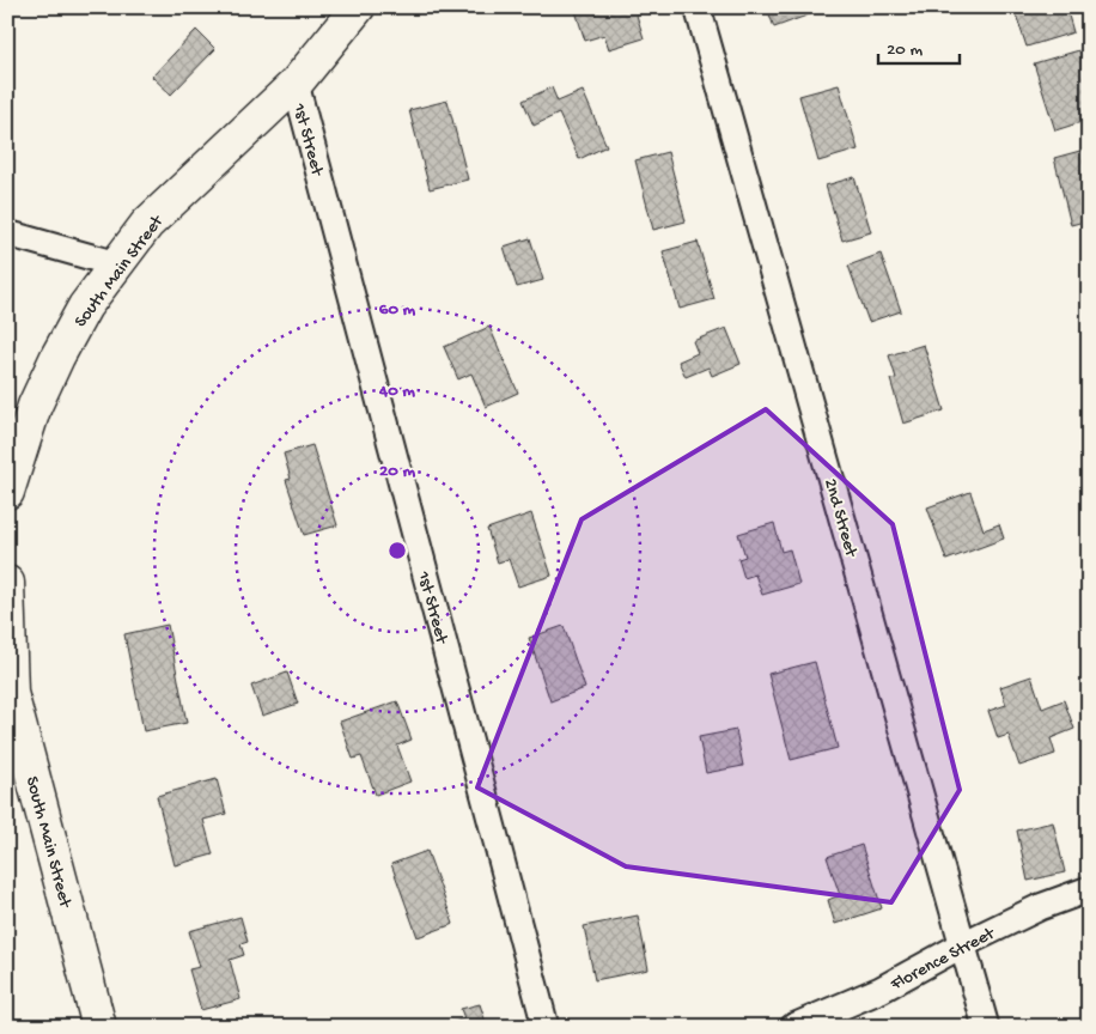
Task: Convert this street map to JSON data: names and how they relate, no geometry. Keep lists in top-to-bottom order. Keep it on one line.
{"streets":{"street":["1st Street","South Main Street","2nd Street","Florence Street"]},"crossings":[["1st Street","South Main Street"],["2nd Street","Florence Street"]],"scale_bar":"20 m","rings":["60 m","40 m","20 m"]}
